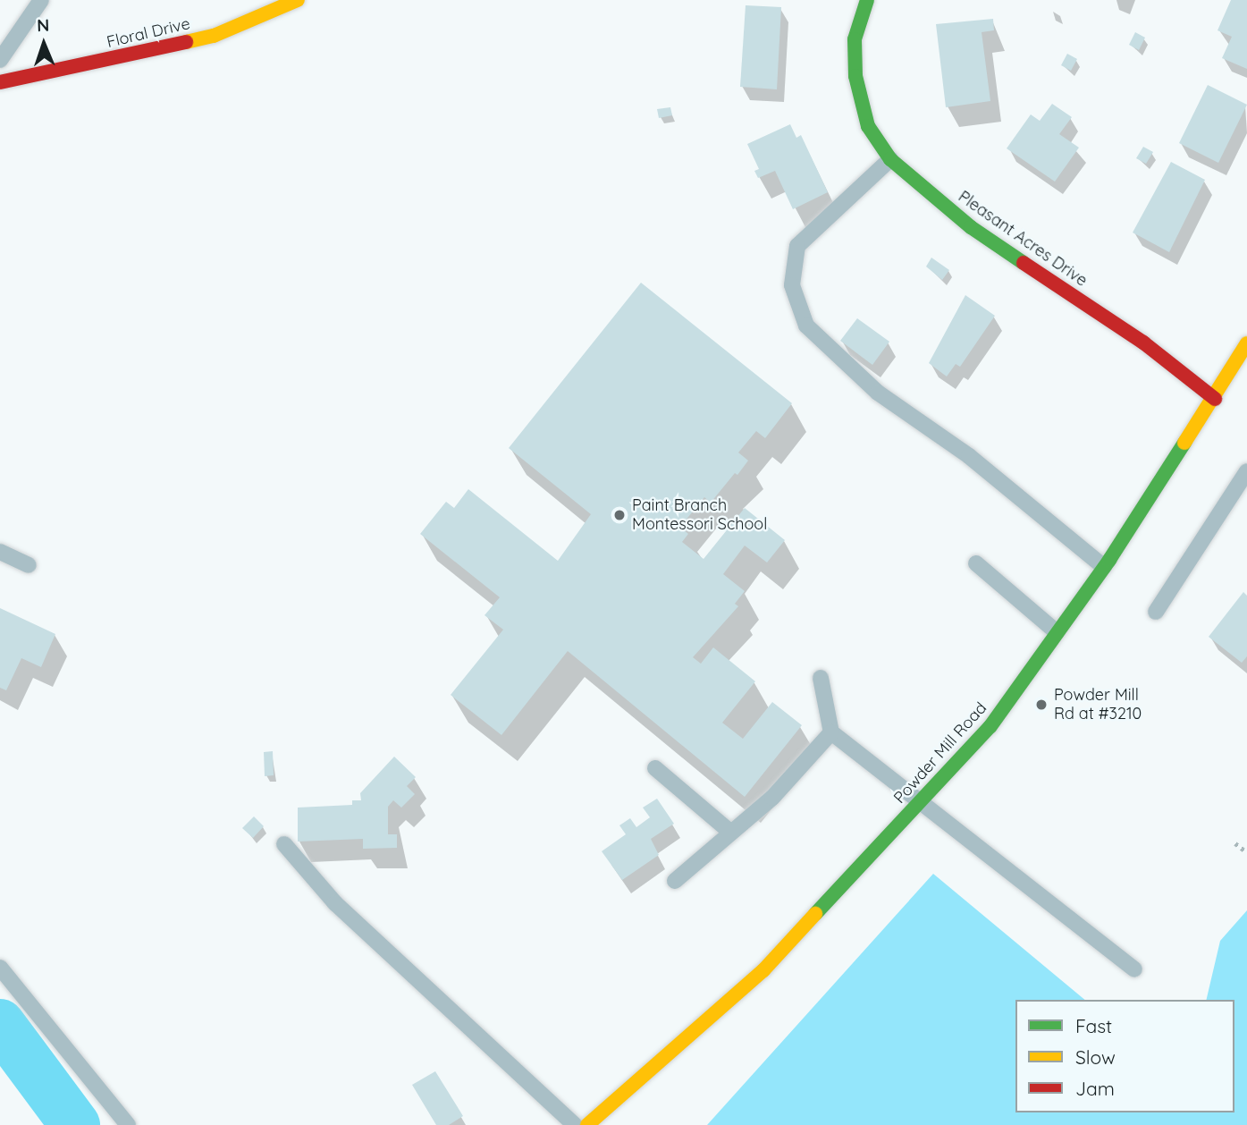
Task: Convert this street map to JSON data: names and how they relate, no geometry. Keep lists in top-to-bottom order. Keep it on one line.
{"streets":{"main road":["Floral Drive","Pleasant Acres Drive","Powder Mill Road"]},"crossings":[["Pleasant Acres Drive","Powder Mill Road"]],"places":["Paint Branch Montessori School","Powder Mill Rd at #3210"],"legend":["Fast","Slow","Jam"],"north":"top"}
